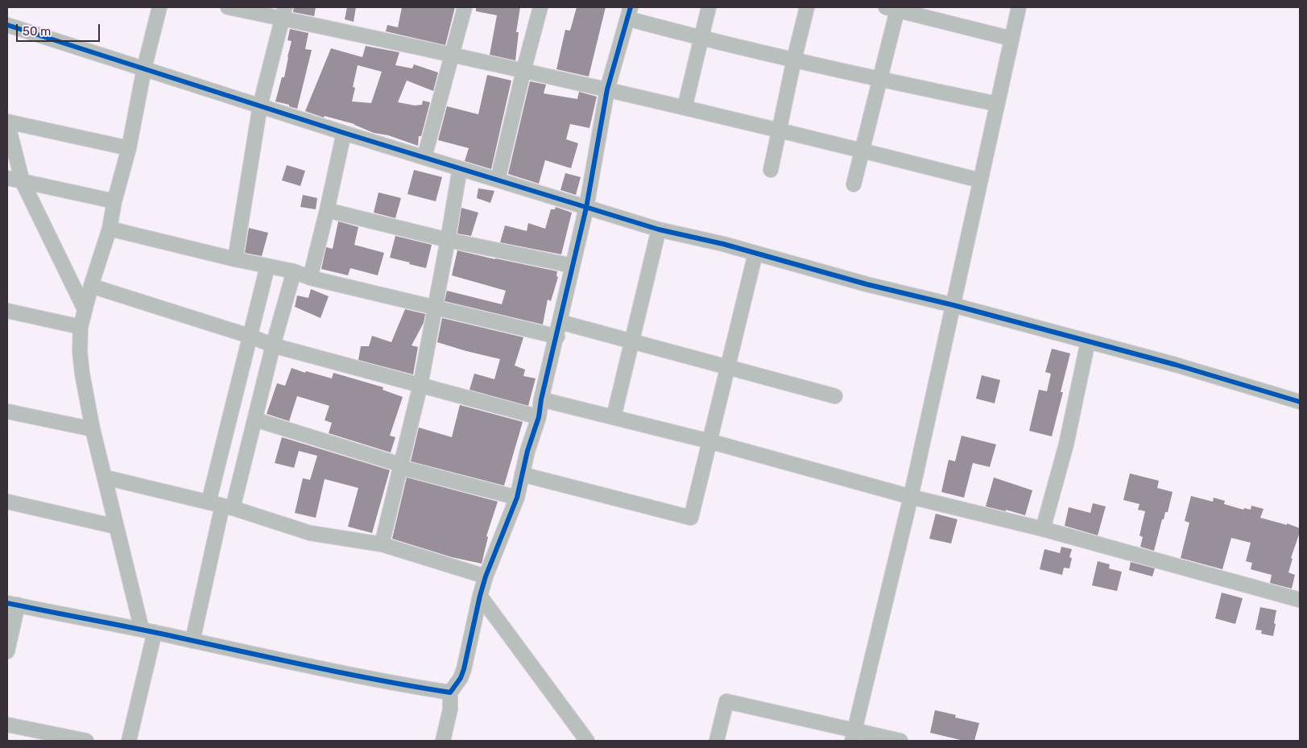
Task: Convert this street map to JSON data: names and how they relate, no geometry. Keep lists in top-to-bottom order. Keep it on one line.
{"scale_bar":"50 m"}
